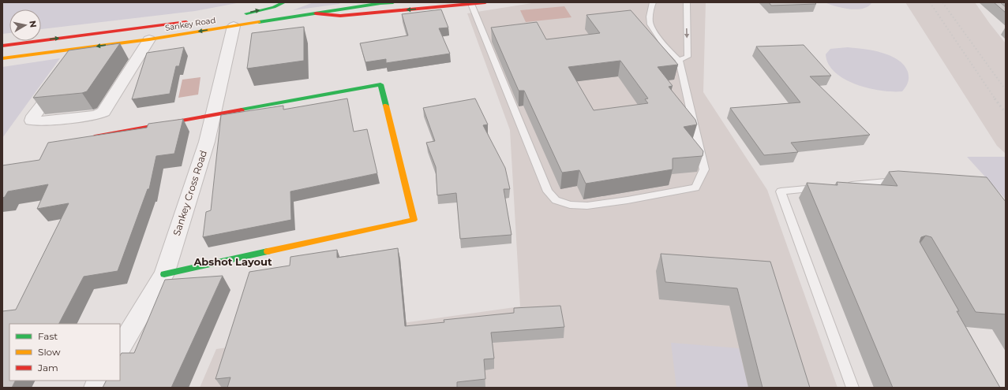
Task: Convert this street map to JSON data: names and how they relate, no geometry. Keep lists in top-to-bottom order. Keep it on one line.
{"streets":{"street":["Sankey Road","Sankey Cross Road"]},"crossings":[["Sankey Road","Sankey Cross Road"]],"districts":["Abshot Layout"],"legend":["Fast","Slow","Jam"],"north":"right"}
